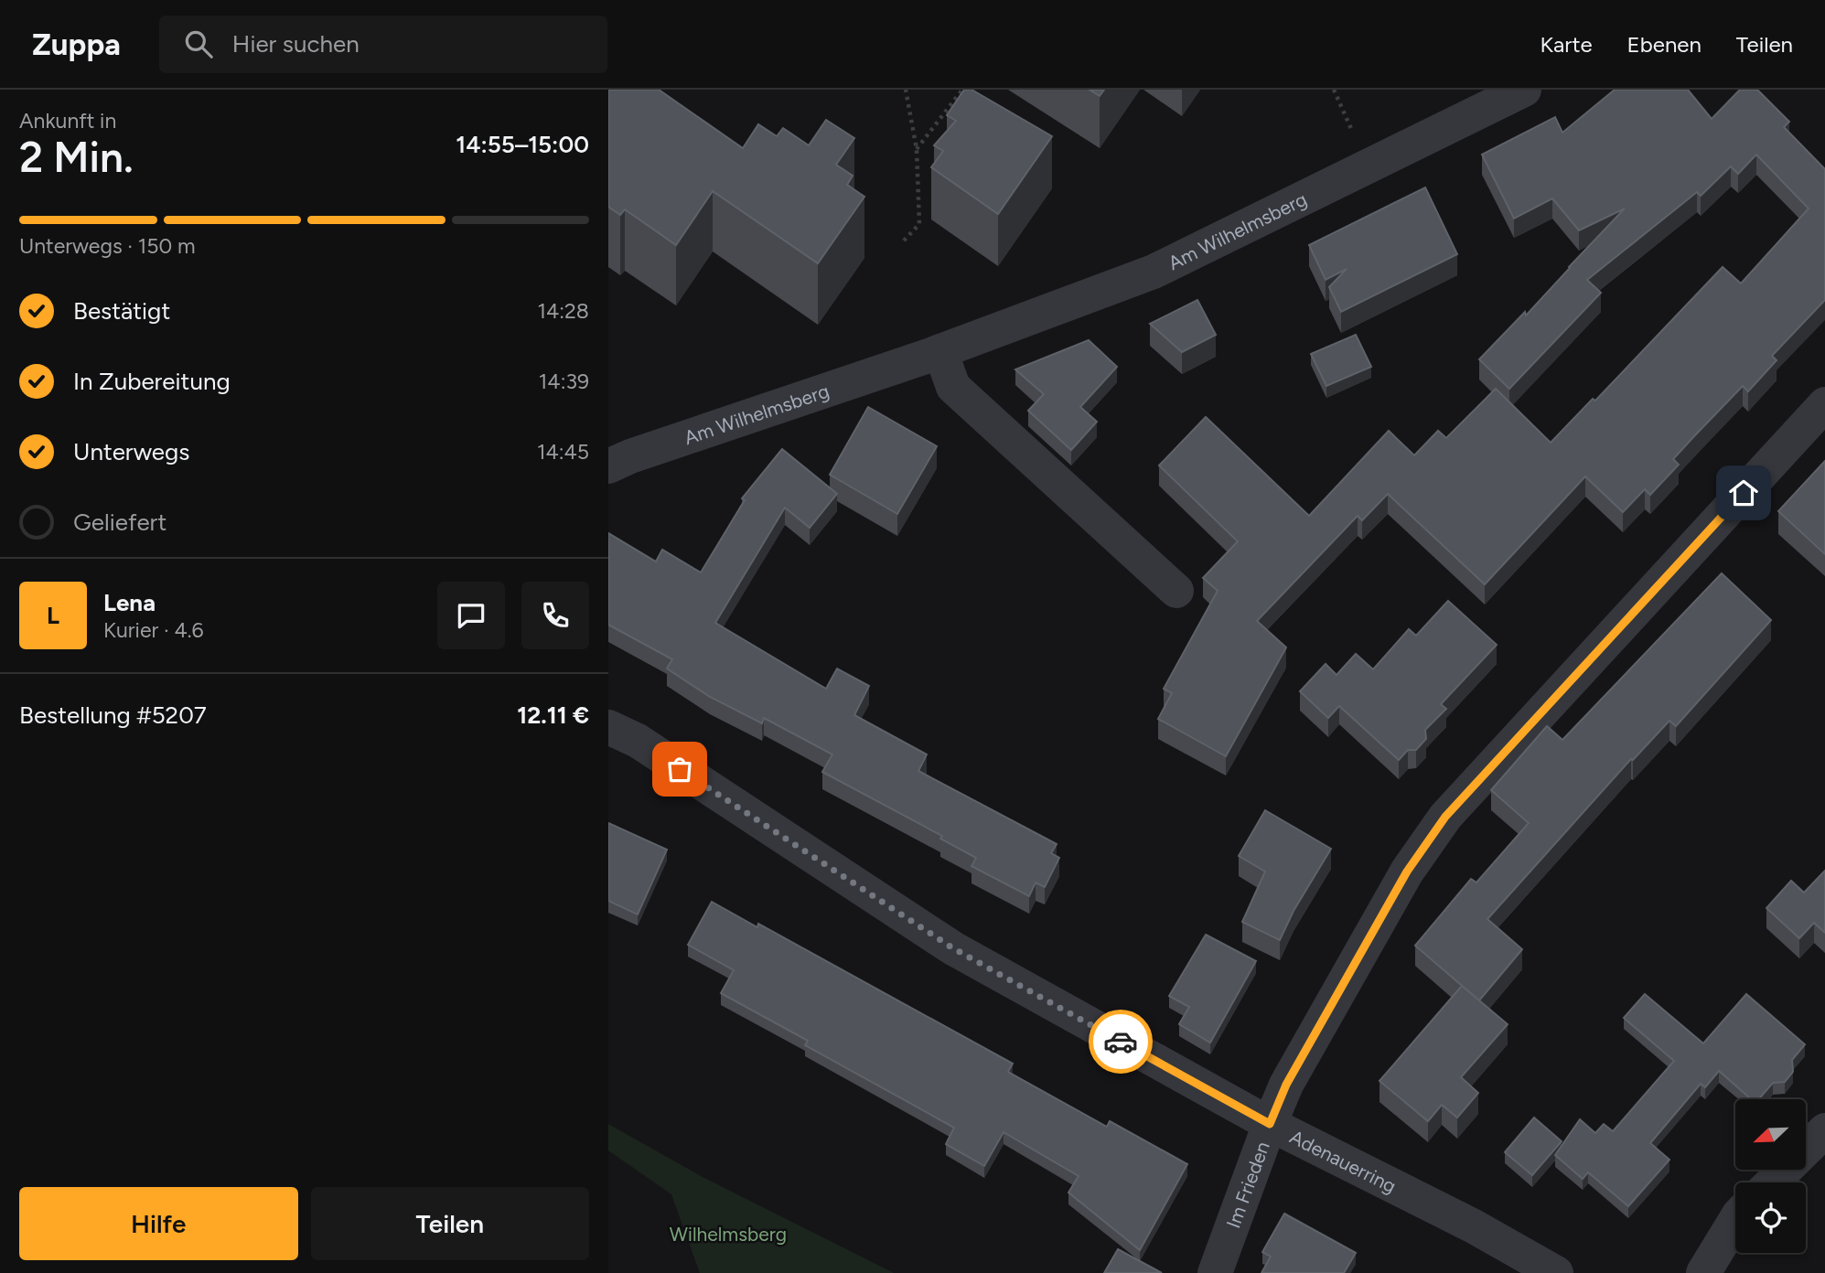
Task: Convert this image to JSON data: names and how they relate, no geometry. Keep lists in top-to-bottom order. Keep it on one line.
{"streets":{"street":["Am Wilhelmsberg","Adenauerring","Im Frieden"]},"crossings":[["Adenauerring","Im Frieden"]],"parks":["Wilhelmsberg"],"north":"bottom left","page":{"header":"Zuppa","search":"Hier suchen","nav":["Karte","Ebenen","Teilen"],"heading":["2 Min.","Ankunft in","14:55–15:00"],"panel":["Lena","Kurier · 4.6","Bestellung #5207","12.11 €"],"bar":"Unterwegs · 150 m","list":[["Bestätigt","14:28"],["In Zubereitung","14:39"],["Unterwegs","14:45"],"Geliefert"],"round":"L","buttons":["Hilfe","Teilen"]}}
